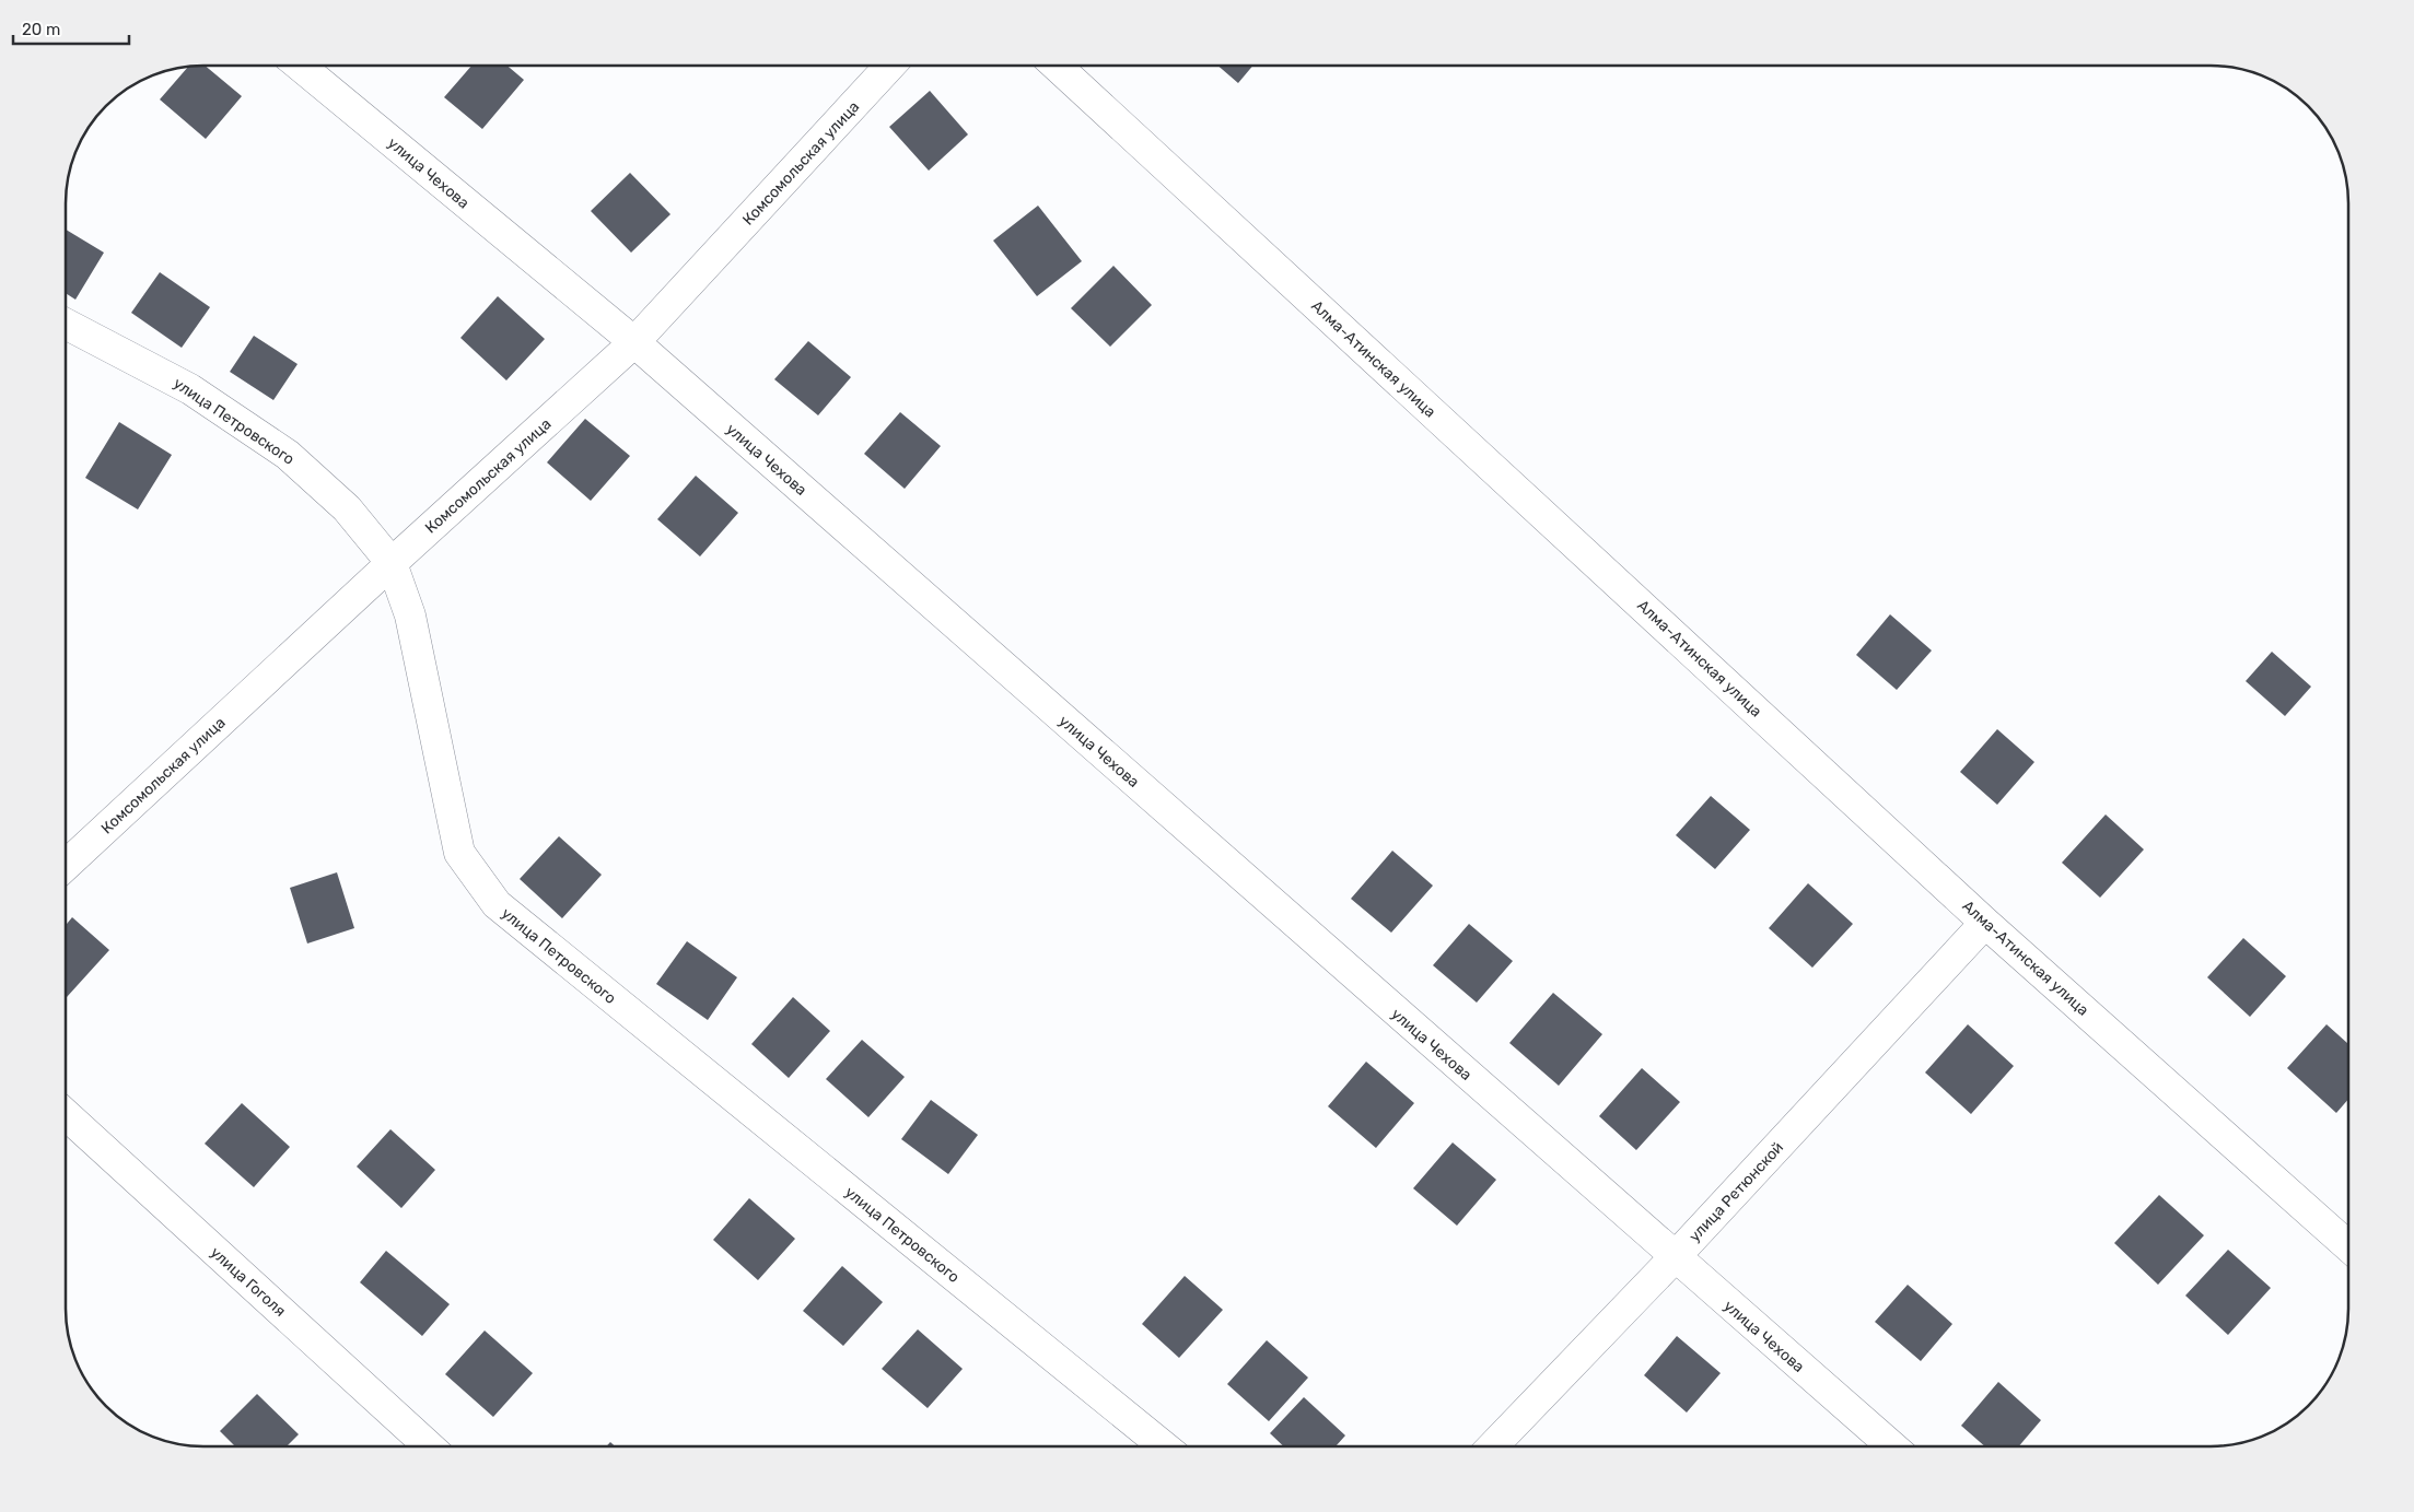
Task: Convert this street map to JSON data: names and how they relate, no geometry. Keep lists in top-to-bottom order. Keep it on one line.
{"streets":{"street":["Комсомольская улица","улица Чехова","Алма-Атинская улица","улица Петровского","улица Ретюнской","улица Гоголя"]},"crossings":[["Комсомольская улица","улица Чехова"],["Комсомольская улица","улица Петровского"],["улица Чехова","улица Ретюнской"],["Алма-Атинская улица","улица Ретюнской"]],"scale_bar":"20 m"}
